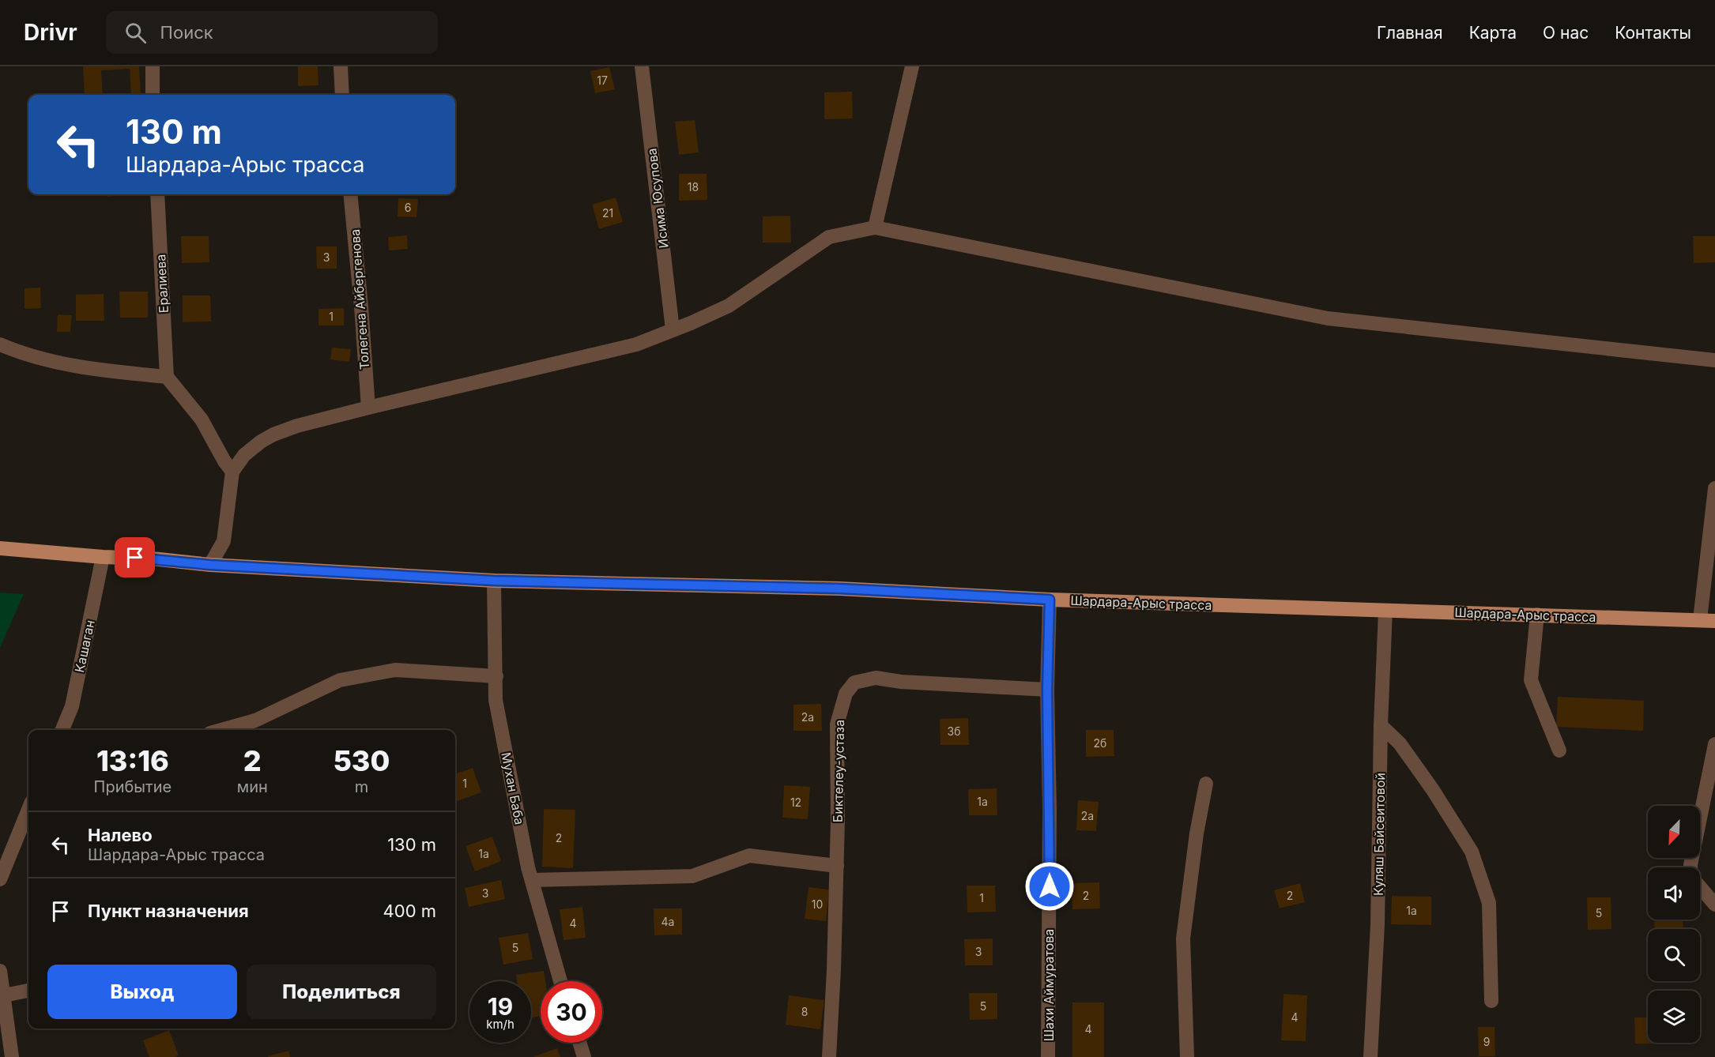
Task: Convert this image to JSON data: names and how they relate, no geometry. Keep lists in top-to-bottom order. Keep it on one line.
{"streets":{"main road":["Шардара-Арыс трасса"],"street":["Исима Юсупова","Ералиева","Толегена Айбергенова","Кашаган","Биктелеу-устаза","Мухан Баба","Куляш Байсеитовой","Шахи Аймуратова"]},"crossings":[["Шардара-Арыс трасса","Кашаган"],["Шардара-Арыс трасса","Мухан Баба"],["Шардара-Арыс трасса","Куляш Байсеитовой"],["Шардара-Арыс трасса","Шахи Аймуратова"],["Биктелеу-устаза","Шахи Аймуратова"]],"house_numbers":["17","18","6","21","3","1","2а","3б","2б","1","1а","12","2а","2","1а","3","2","2","1","10","1а","5","4а","4","5","3","5","8","4","4","9"],"north":"bottom left","page":{"header":"Drivr","search":"Поиск","nav":["Главная","Карта","О нас","Контакты"],"turn":["130 m","Шардара-Арыс трасса"],"eta":["13:16","Прибытие","2","мин","530","m"],"list":[{"name":"Налево","note":"Шардара-Арыс трасса","value":"130 m"},{"name":"Пункт назначения","value":"400 m"}],"buttons":["Выход","Поделиться"],"speed":"19 km/h","limit":"30"}}
